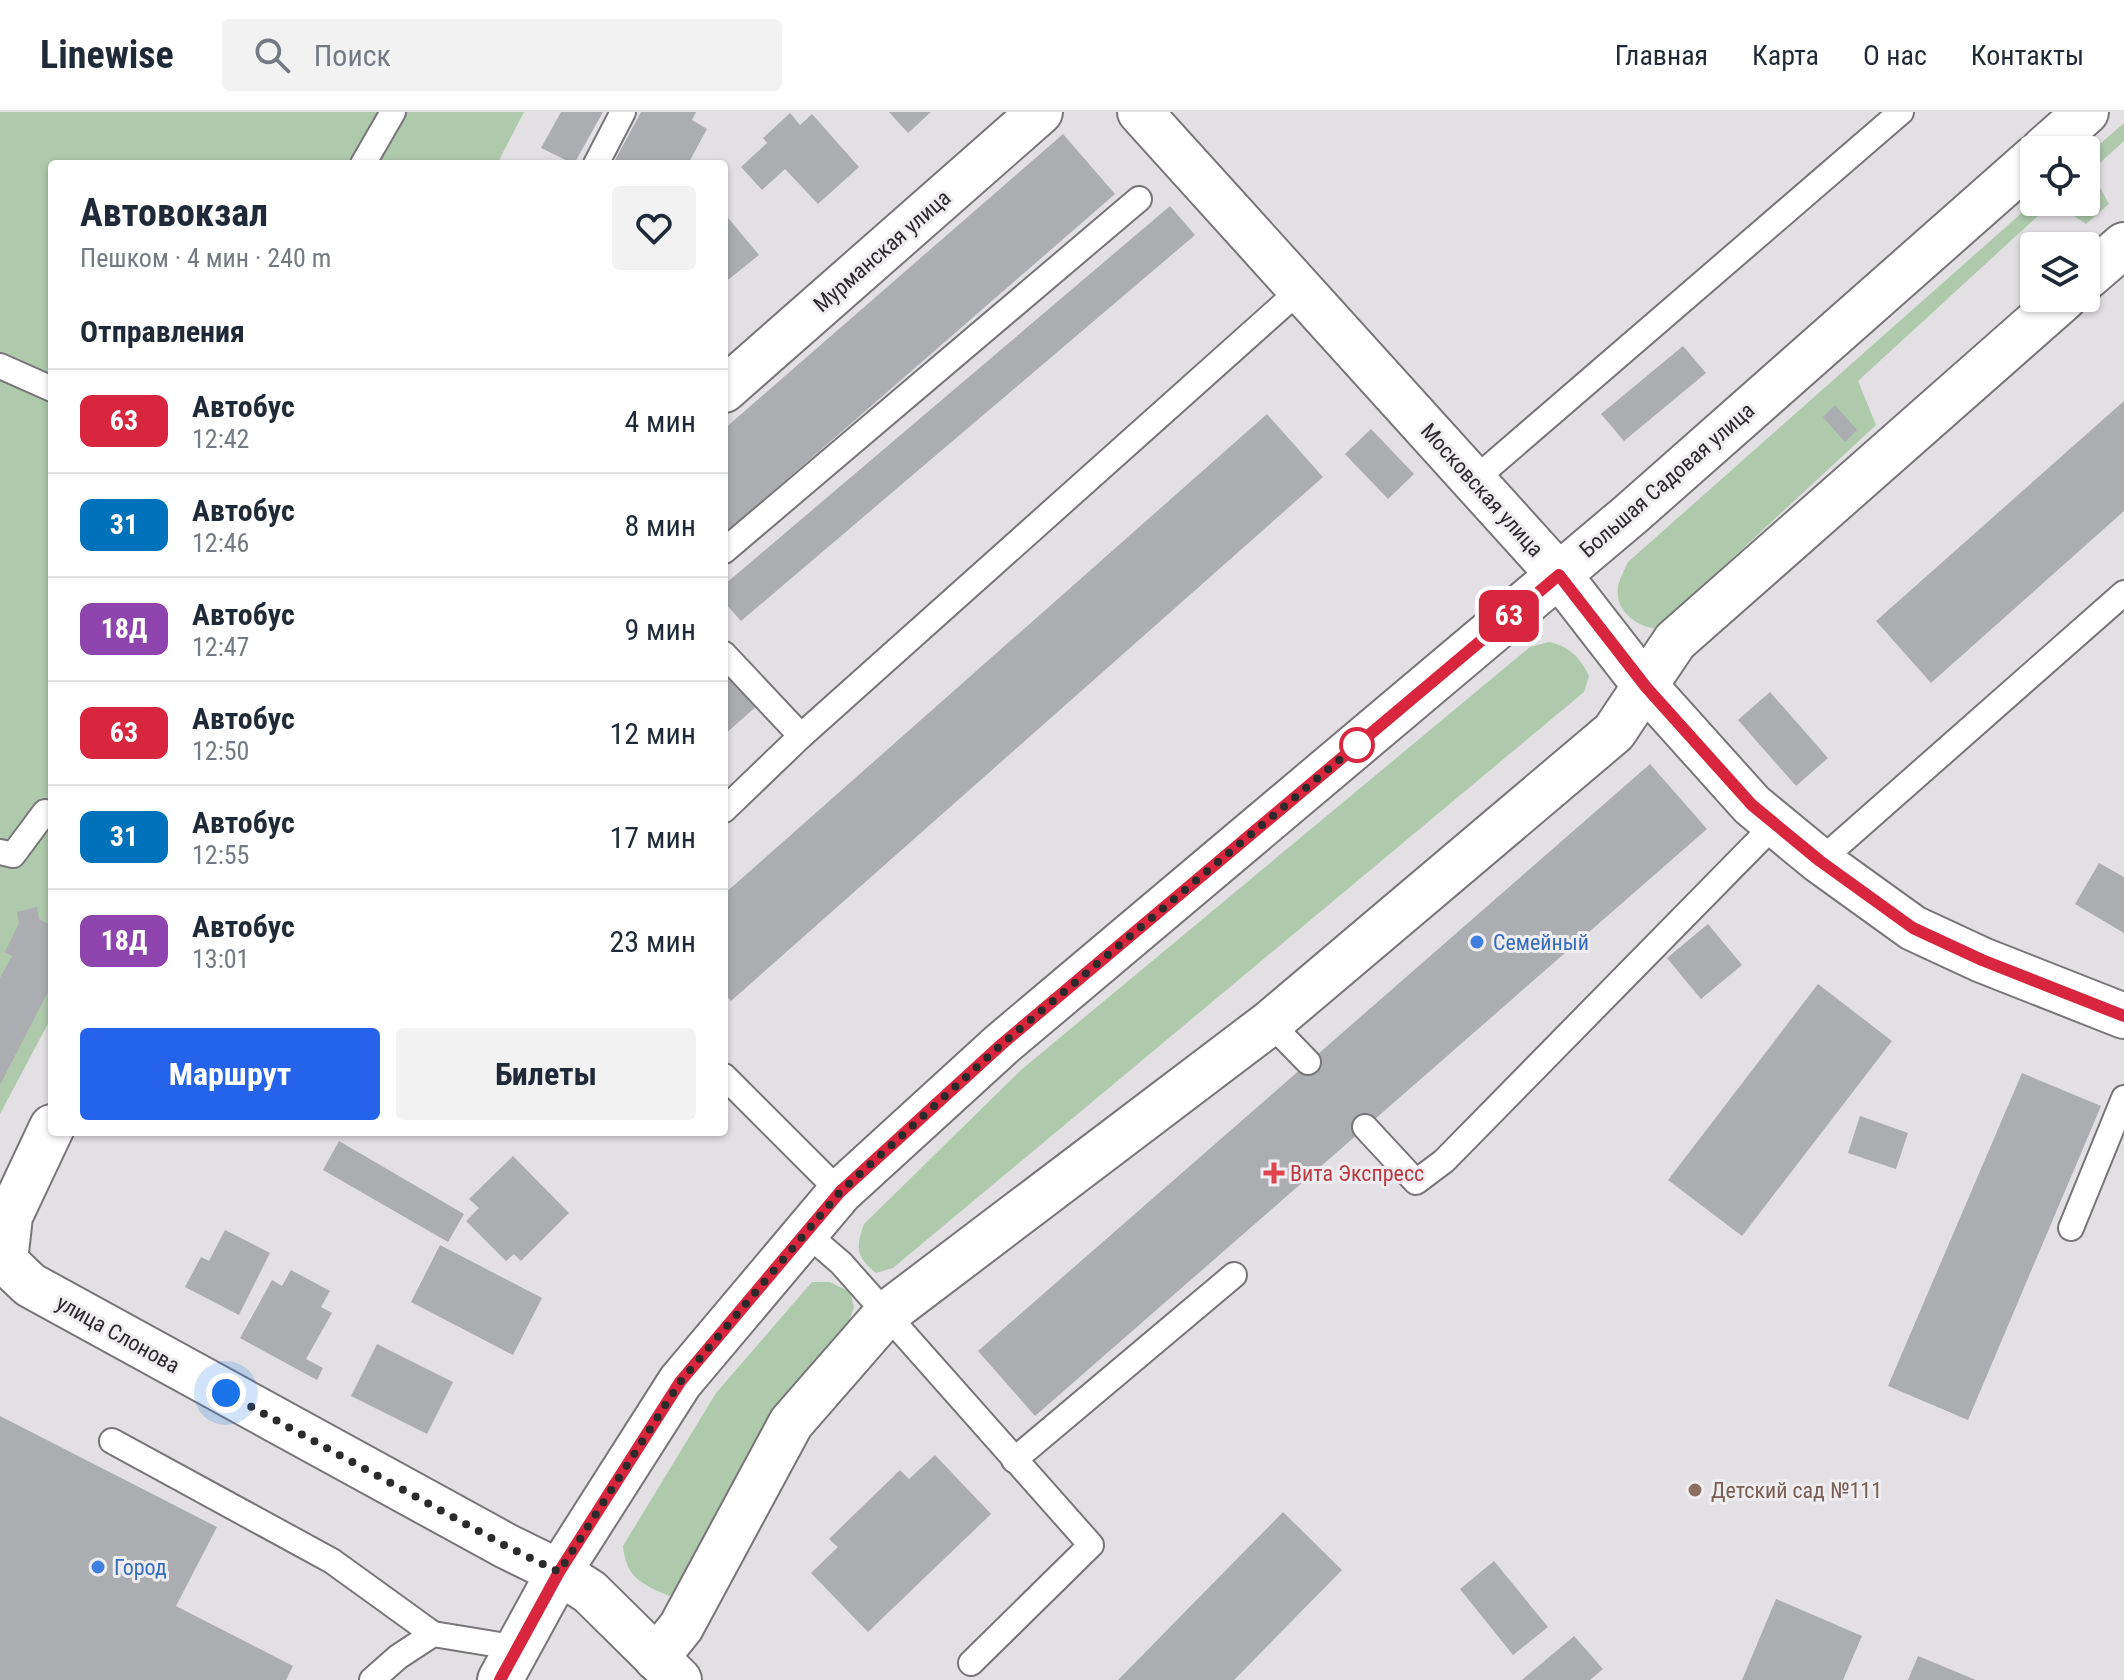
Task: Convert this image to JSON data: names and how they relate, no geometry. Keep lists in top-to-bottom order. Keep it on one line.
{"streets":{"street":["Мурманская улица","Большая Садовая улица","Московская улица","улица Слонова"]},"crossings":[["Большая Садовая улица","Московская улица"],["Большая Садовая улица","улица Слонова"]],"places":{"other":["Семейный","Детский сад №111","Город"],"health":["Вита Экспресс"]},"lines":["bus line 63"],"page":{"header":"Linewise","search":"Поиск","nav":["Главная","Карта","О нас","Контакты"],"on_map":"63","heading":[["Автовокзал","Пешком · 4 мин · 240 m"],"Отправления"],"list":[{"mark":"63","name":"Автобус","note":"12:42","value":"4 мин"},{"mark":"31","name":"Автобус","note":"12:46","value":"8 мин"},{"mark":"18Д","name":"Автобус","note":"12:47","value":"9 мин"},{"mark":"63","name":"Автобус","note":"12:50","value":"12 мин"},{"mark":"31","name":"Автобус","note":"12:55","value":"17 мин"},{"mark":"18Д","name":"Автобус","note":"13:01","value":"23 мин"}],"buttons":["Маршрут","Билеты"]}}
